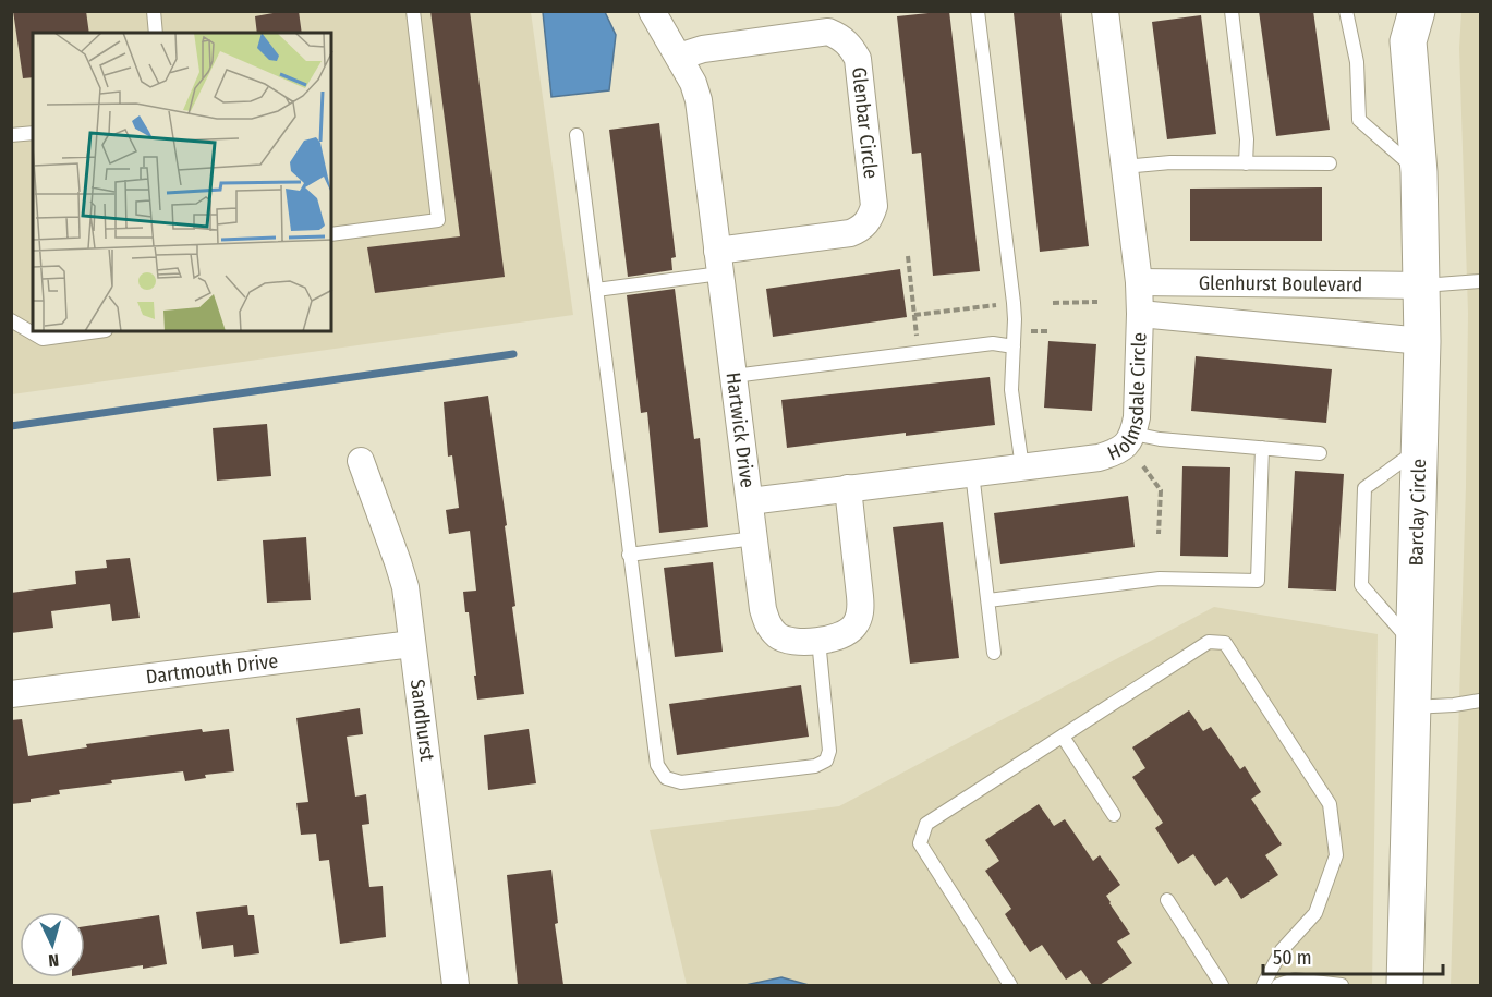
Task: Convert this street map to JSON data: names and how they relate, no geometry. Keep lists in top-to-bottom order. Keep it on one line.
{"streets":{"street":["Glenbar Circle","Glenhurst Boulevard","Holmsdale Circle","Hartwick Drive","Barclay Circle","Dartmouth Drive","Sandhurst"]},"crossings":[["Glenbar Circle","Hartwick Drive"],["Glenhurst Boulevard","Holmsdale Circle"],["Glenhurst Boulevard","Barclay Circle"],["Holmsdale Circle","Hartwick Drive"],["Dartmouth Drive","Sandhurst"]],"scale_bar":"50 m","north":"bottom"}
